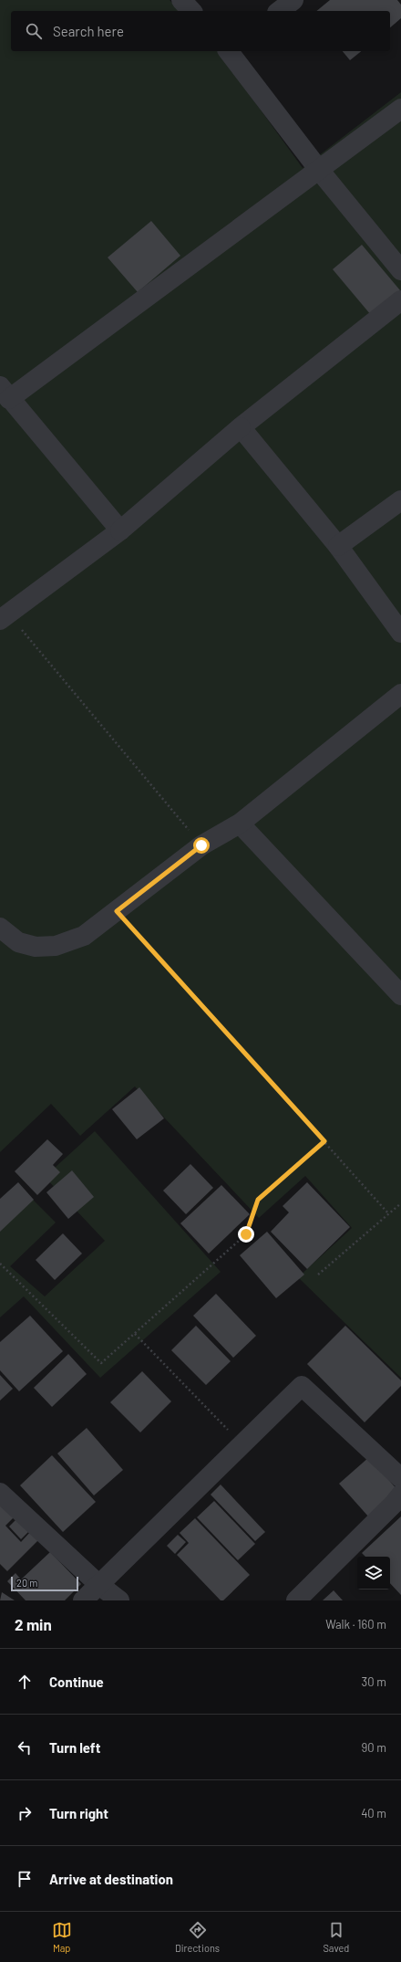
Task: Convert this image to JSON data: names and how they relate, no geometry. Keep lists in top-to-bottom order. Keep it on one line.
{"scale_bar":"20 m","page":{"search":"Search here","scale":"20 m","heading":["2 min","Walk · 160 m"],"list":[["Continue","30 m"],["Turn left","90 m"],["Turn right","40 m"],"Arrive at destination"],"nav":["Map","Directions","Saved"]}}
